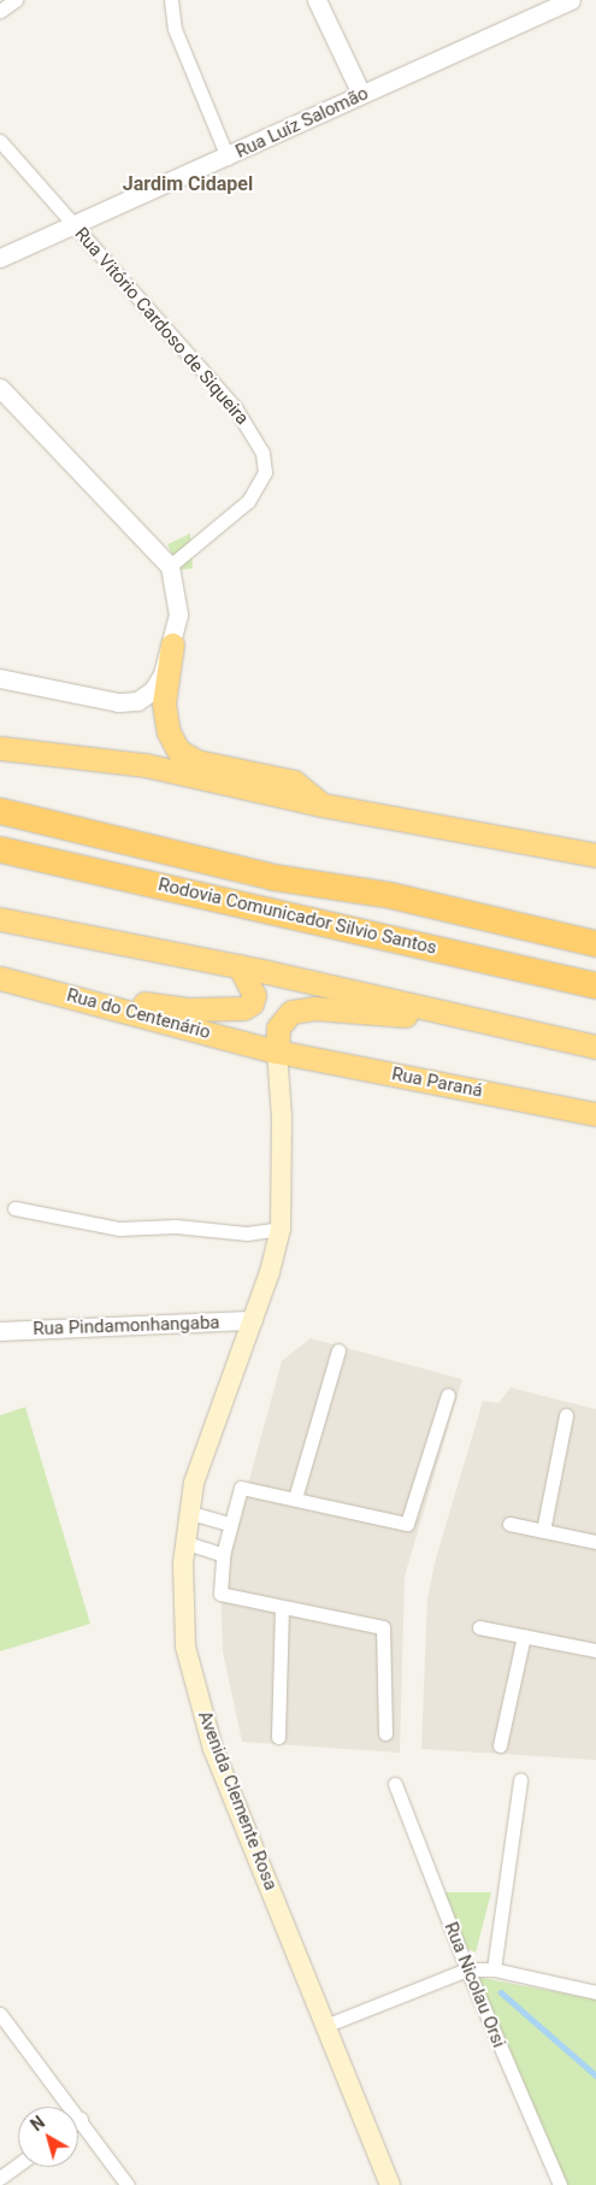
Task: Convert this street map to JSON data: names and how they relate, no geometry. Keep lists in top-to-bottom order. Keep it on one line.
{"streets":{"highway":["Rodovia Comunicador Silvio Santos","Rua do Centenário","Rua Paraná"],"main road":["Avenida Clemente Rosa"],"street":["Rua Luíz Salomão","Rua Vitório Cardoso de Siqueira","Rua Pindamonhangaba","Rua Nicolau Orsi"]},"crossings":[["Rua Luíz Salomão","Rua Vitório Cardoso de Siqueira"],["Rua do Centenário","Rua Paraná"],["Rua do Centenário","Avenida Clemente Rosa"],["Rua Paraná","Avenida Clemente Rosa"],["Rua Pindamonhangaba","Avenida Clemente Rosa"]],"districts":["Jardim Cidapel"],"north":"top left"}
